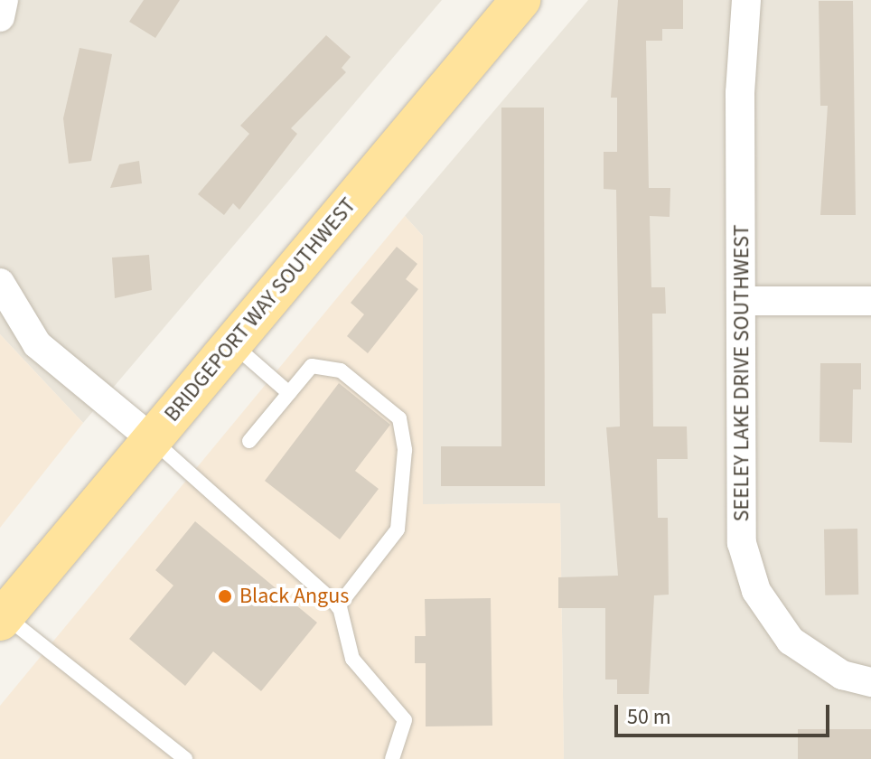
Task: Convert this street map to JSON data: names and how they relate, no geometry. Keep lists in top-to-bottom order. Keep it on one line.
{"streets":{"main road":["BRIDGEPORT WAY SOUTHWEST"],"street":["SEELEY LAKE DRIVE SOUTHWEST"]},"places":["Black Angus"],"scale_bar":"50 m"}
